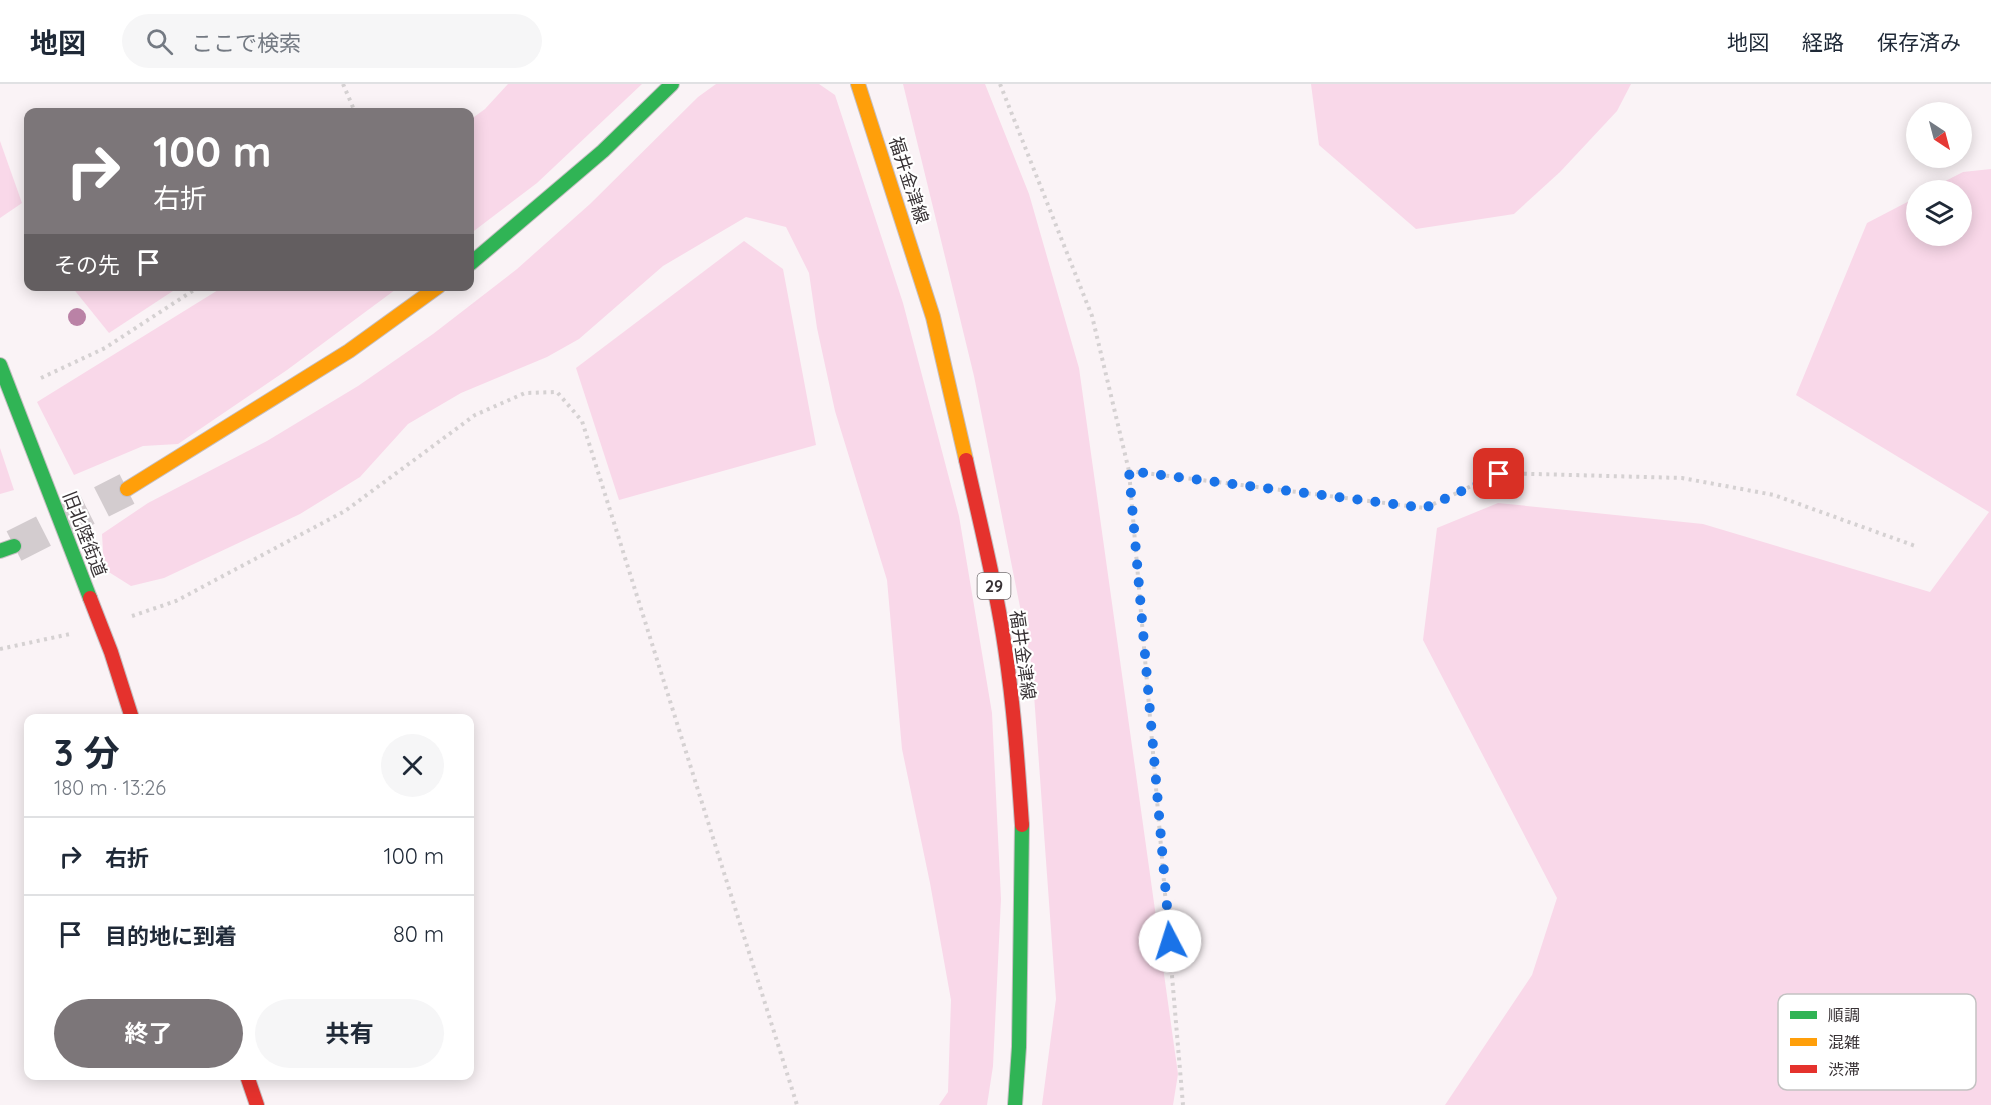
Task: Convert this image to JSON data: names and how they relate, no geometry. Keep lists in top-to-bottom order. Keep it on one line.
{"streets":{"street":["福井金津線","旧北陸街道","29"]},"legend":["順調","混雑","渋滞"],"north":"bottom right","page":{"header":"地図","search":"ここで検索","nav":["地図","経路","保存済み"],"turn":["100 m","右折"],"then":"その先","heading":["3 分","180 m · 13:26"],"list":[{"name":"右折","value":"100 m"},{"name":"目的地に到着","value":"80 m"}],"buttons":["終了","共有"]}}
